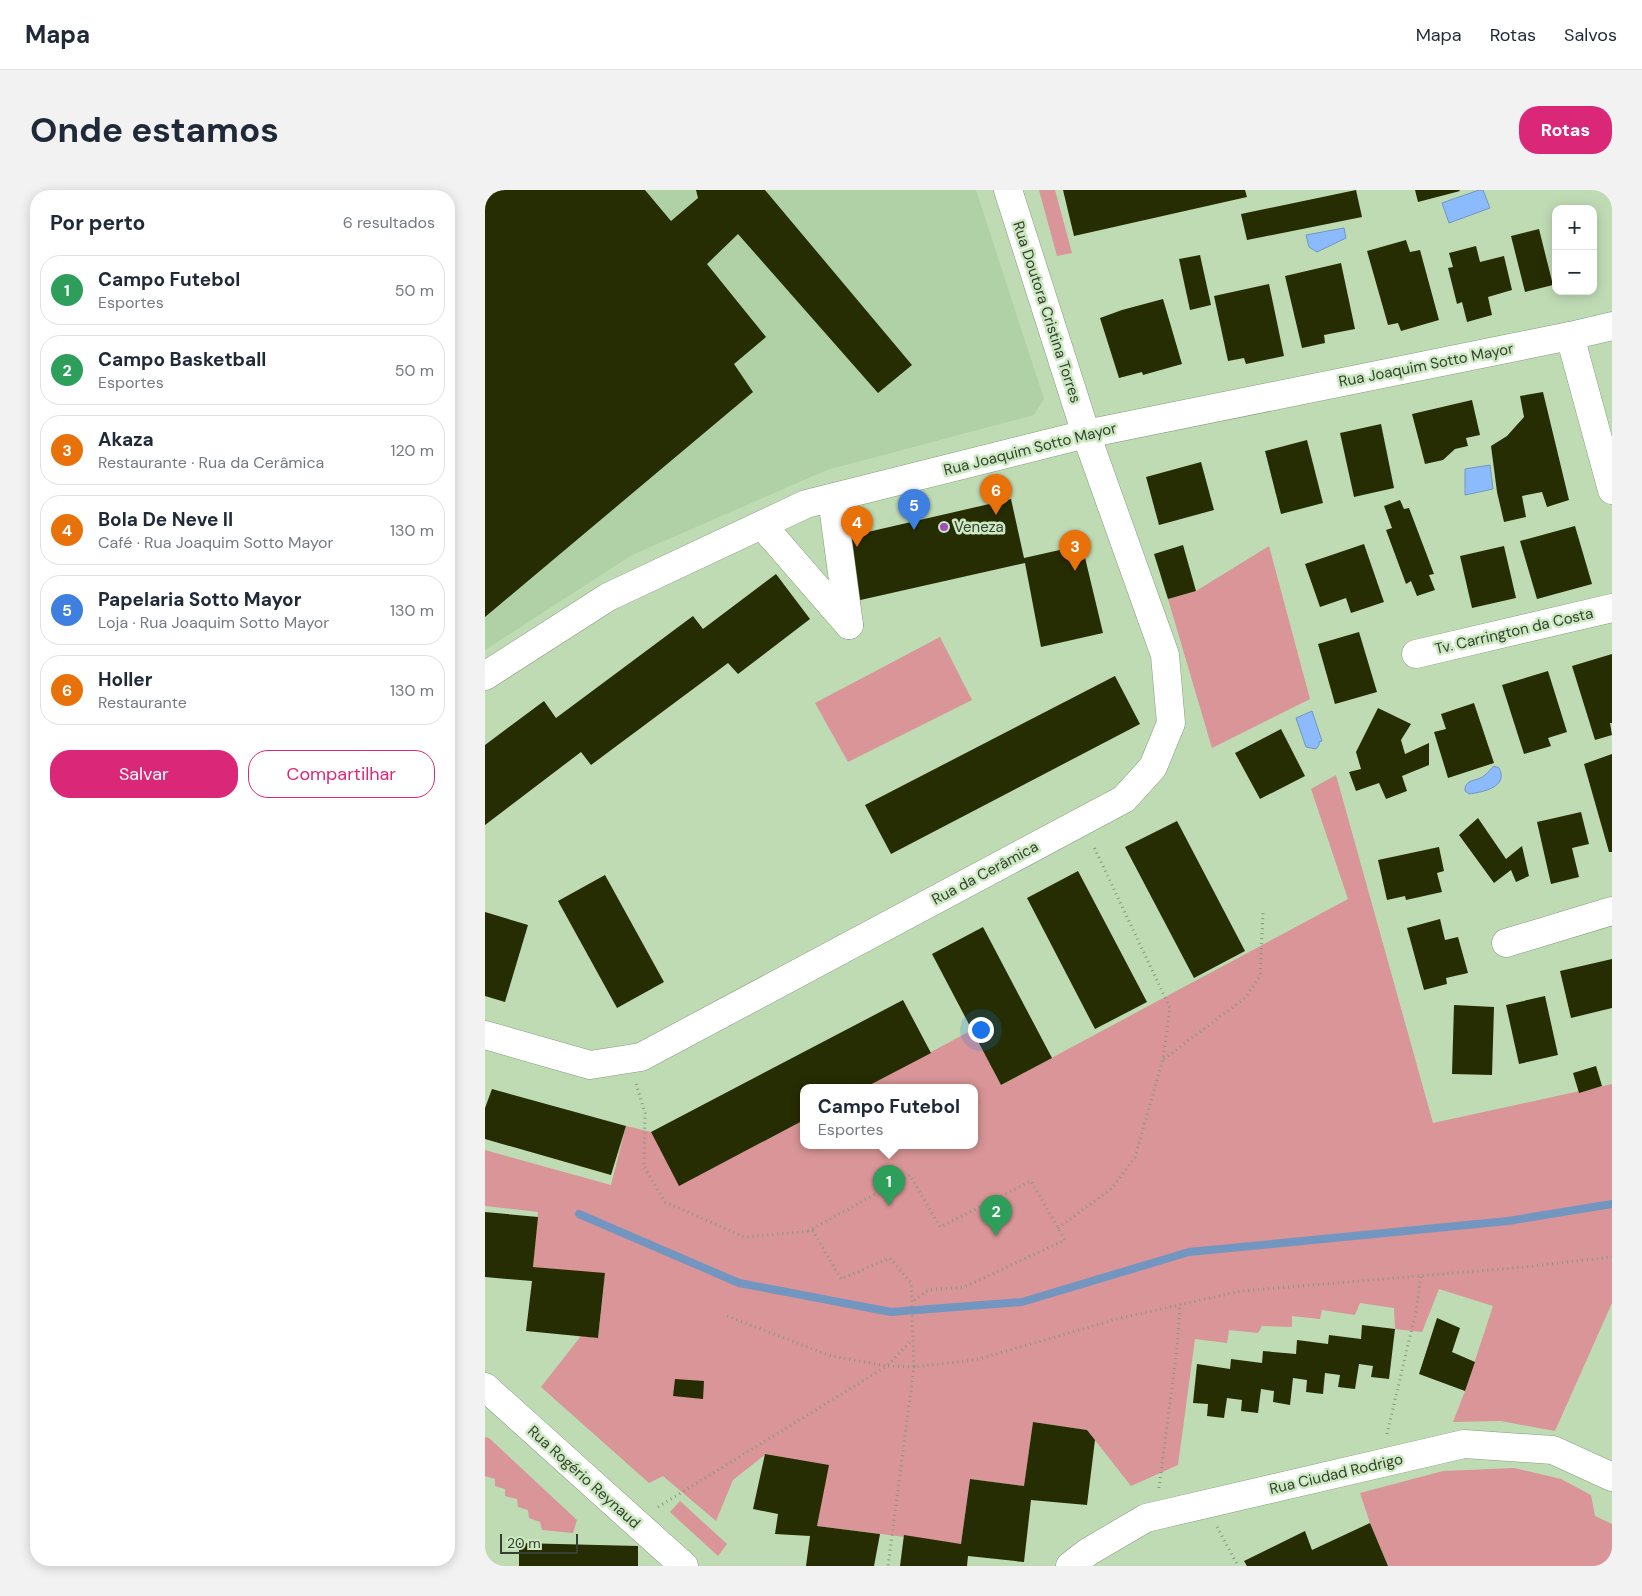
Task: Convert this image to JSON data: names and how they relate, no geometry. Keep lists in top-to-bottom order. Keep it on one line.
{"streets":{"street":["Rua Doutora Cristina Torres","Rua Joaquim Sotto Mayor","Tv. Carrington da Costa","Rua da Cerâmica","Rua Ciudad Rodrigo","Rua Rogério Reynaud"]},"crossings":[["Rua Doutora Cristina Torres","Rua Joaquim Sotto Mayor"],["Rua Doutora Cristina Torres","Rua da Cerâmica"],["Rua Joaquim Sotto Mayor","Rua da Cerâmica"]],"places":["Veneza"],"scale_bar":"20 m","page":{"header":"Mapa","nav":["Mapa","Rotas","Salvos"],"buttons":["Rotas",["Salvar","Compartilhar"]],"title":"Onde estamos","heading":["Por perto","6 resultados"],"map_buttons":["+","−"],"list":[{"mark":"1","name":"Campo Futebol","note":"Esportes","value":"50 m"},{"mark":"2","name":"Campo Basketball","note":"Esportes","value":"50 m"},{"mark":"3","name":"Akaza","note":"Restaurante · Rua da Cerâmica","value":"120 m"},{"mark":"4","name":"Bola De Neve II","note":"Café · Rua Joaquim Sotto Mayor","value":"130 m"},{"mark":"5","name":"Papelaria Sotto Mayor","note":"Loja · Rua Joaquim Sotto Mayor","value":"130 m"},{"mark":"6","name":"Holler","note":"Restaurante","value":"130 m"}],"pins":["6","5","4","3","1","2"],"popup":["Campo Futebol","Esportes"],"scale":"20 m"}}
